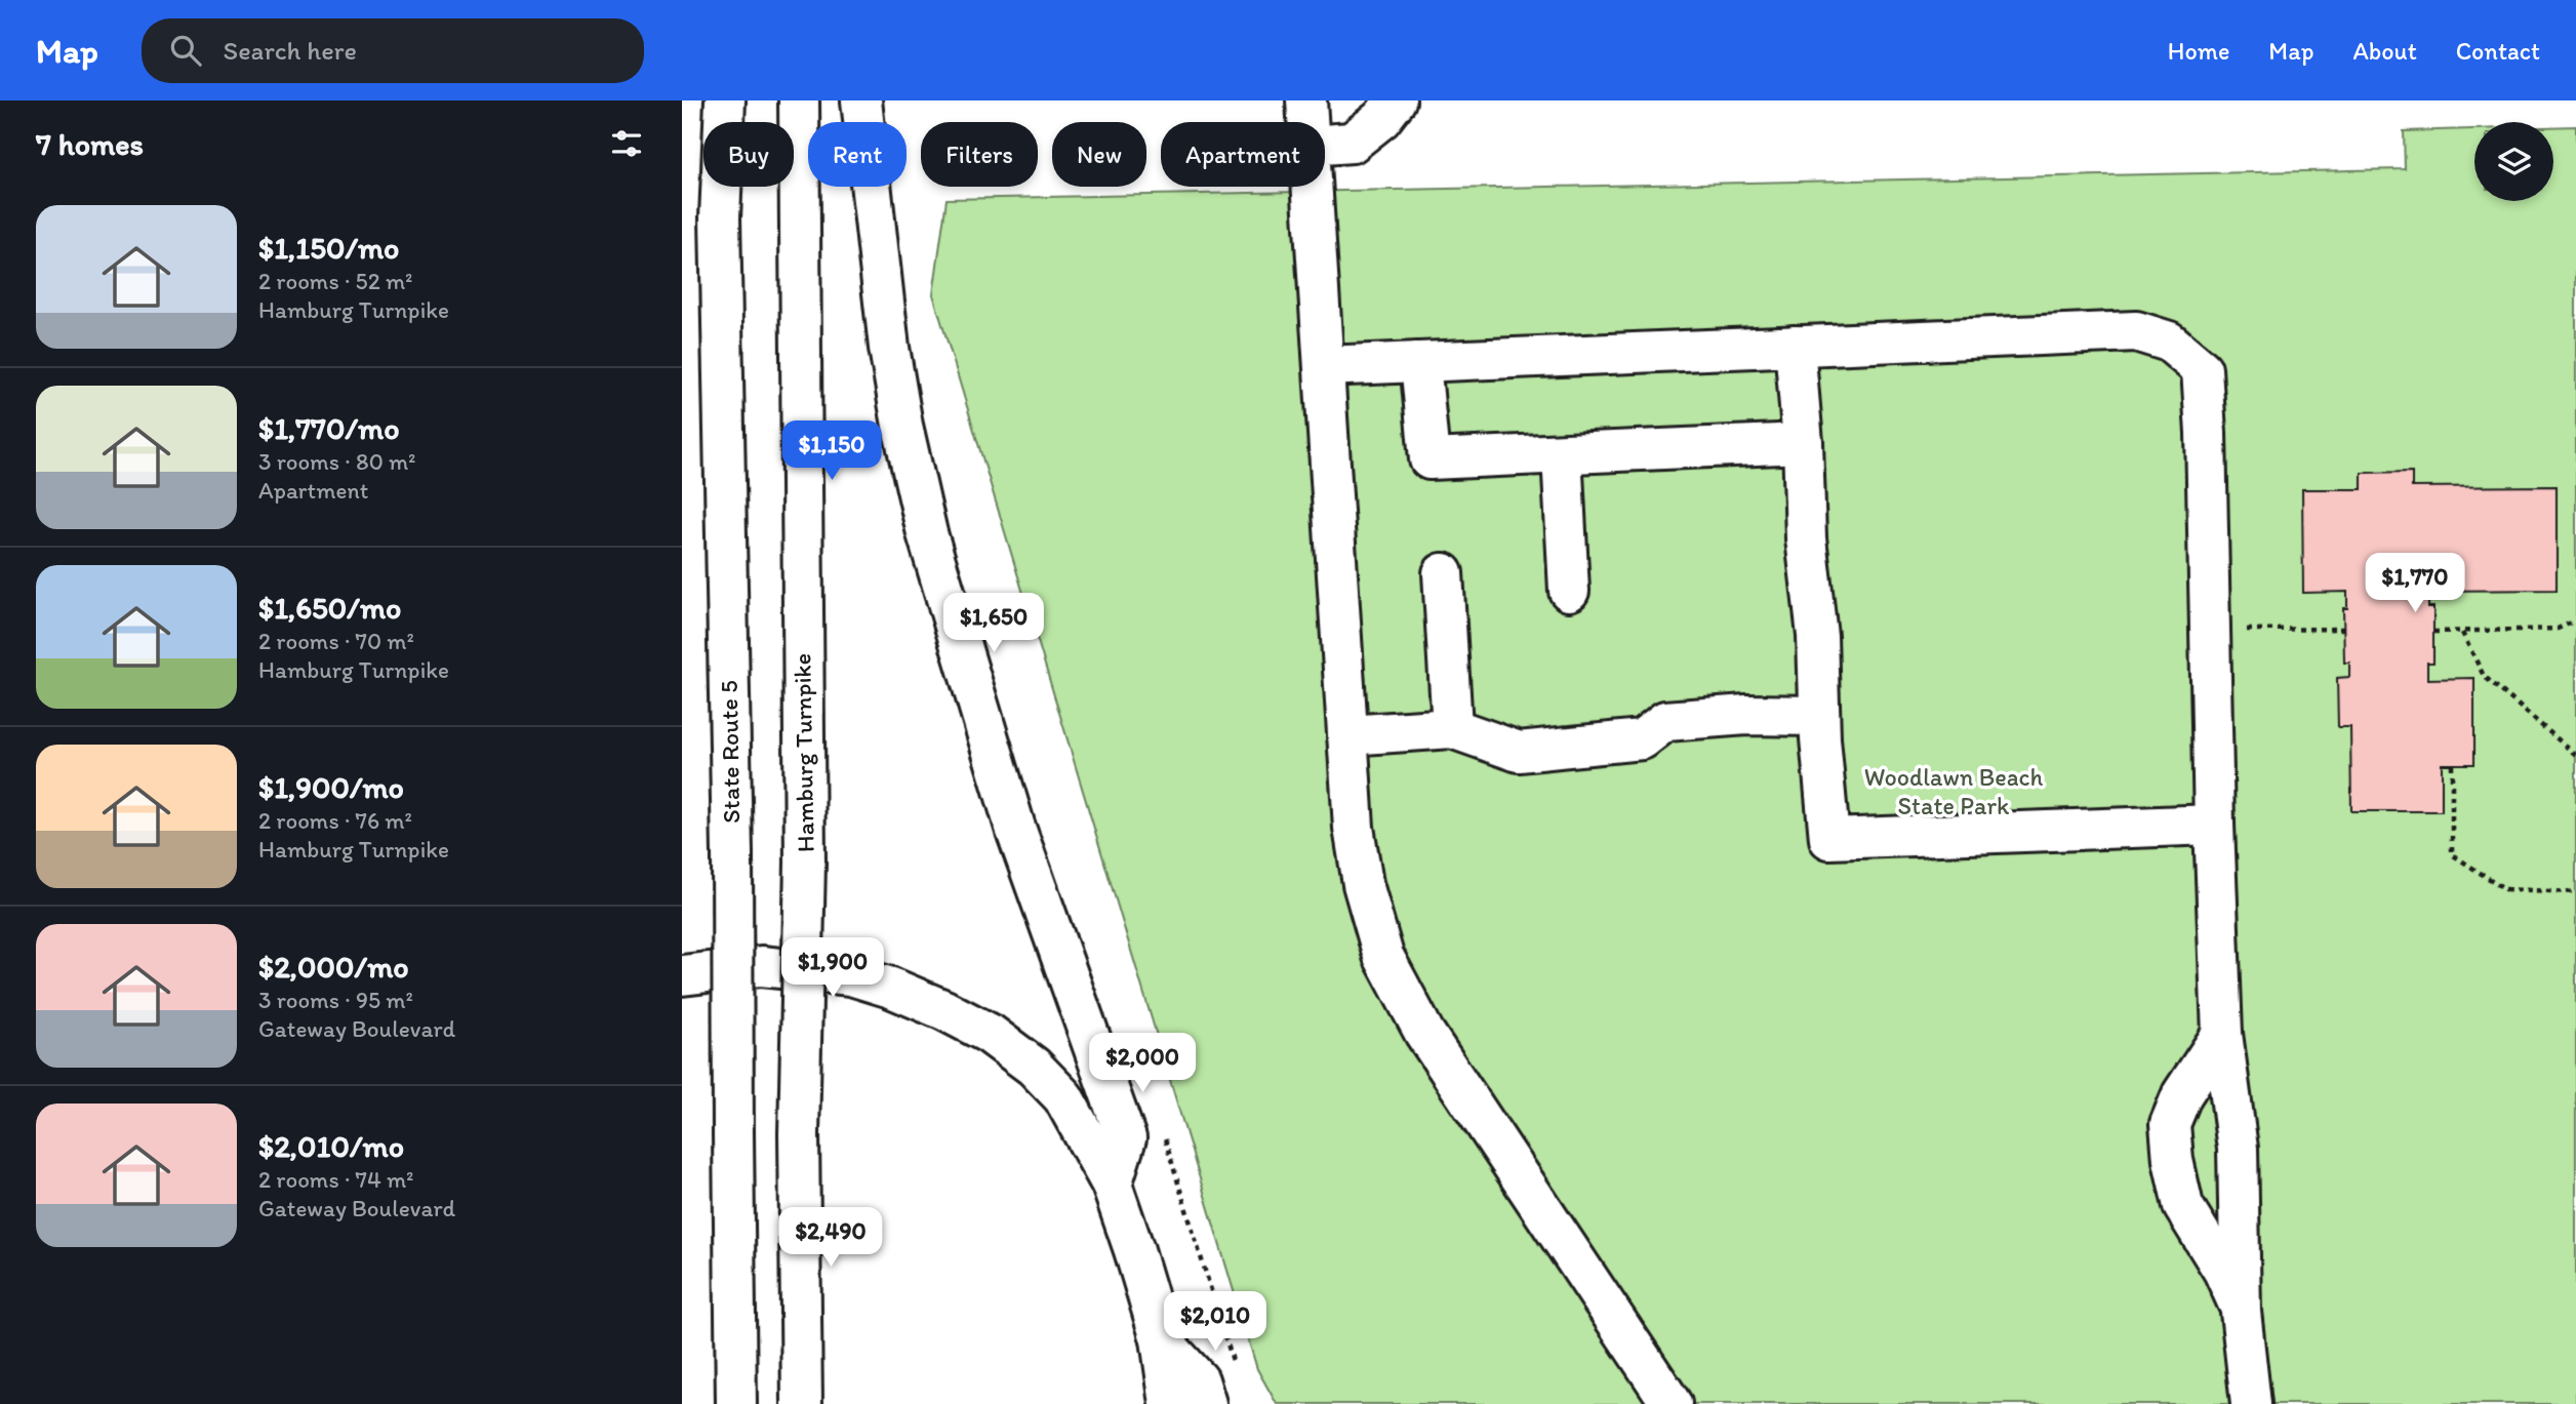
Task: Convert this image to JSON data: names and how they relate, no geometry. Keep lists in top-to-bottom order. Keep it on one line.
{"streets":{"main road":["State Route 5","Hamburg Turnpike"]},"parks":["Woodlawn Beach State Park"],"page":{"header":"Map","search":"Search here","nav":["Home","Map","About","Contact"],"heading":"7 homes","chip":["Buy","Rent","Filters","New","Apartment"],"list":[{"name":"$1,150/mo","note":"2 rooms · 52 m² · Hamburg Turnpike"},{"name":"$1,770/mo","note":"3 rooms · 80 m² · Apartment"},{"name":"$1,650/mo","note":"2 rooms · 70 m² · Hamburg Turnpike"},{"name":"$1,900/mo","note":"2 rooms · 76 m² · Hamburg Turnpike"},{"name":"$2,000/mo","note":"3 rooms · 95 m² · Gateway Boulevard"},{"name":"$2,010/mo","note":"2 rooms · 74 m² · Gateway Boulevard"}],"price":["$1,150","$1,770","$1,650","$1,900","$2,000","$2,490","$2,010"]}}
